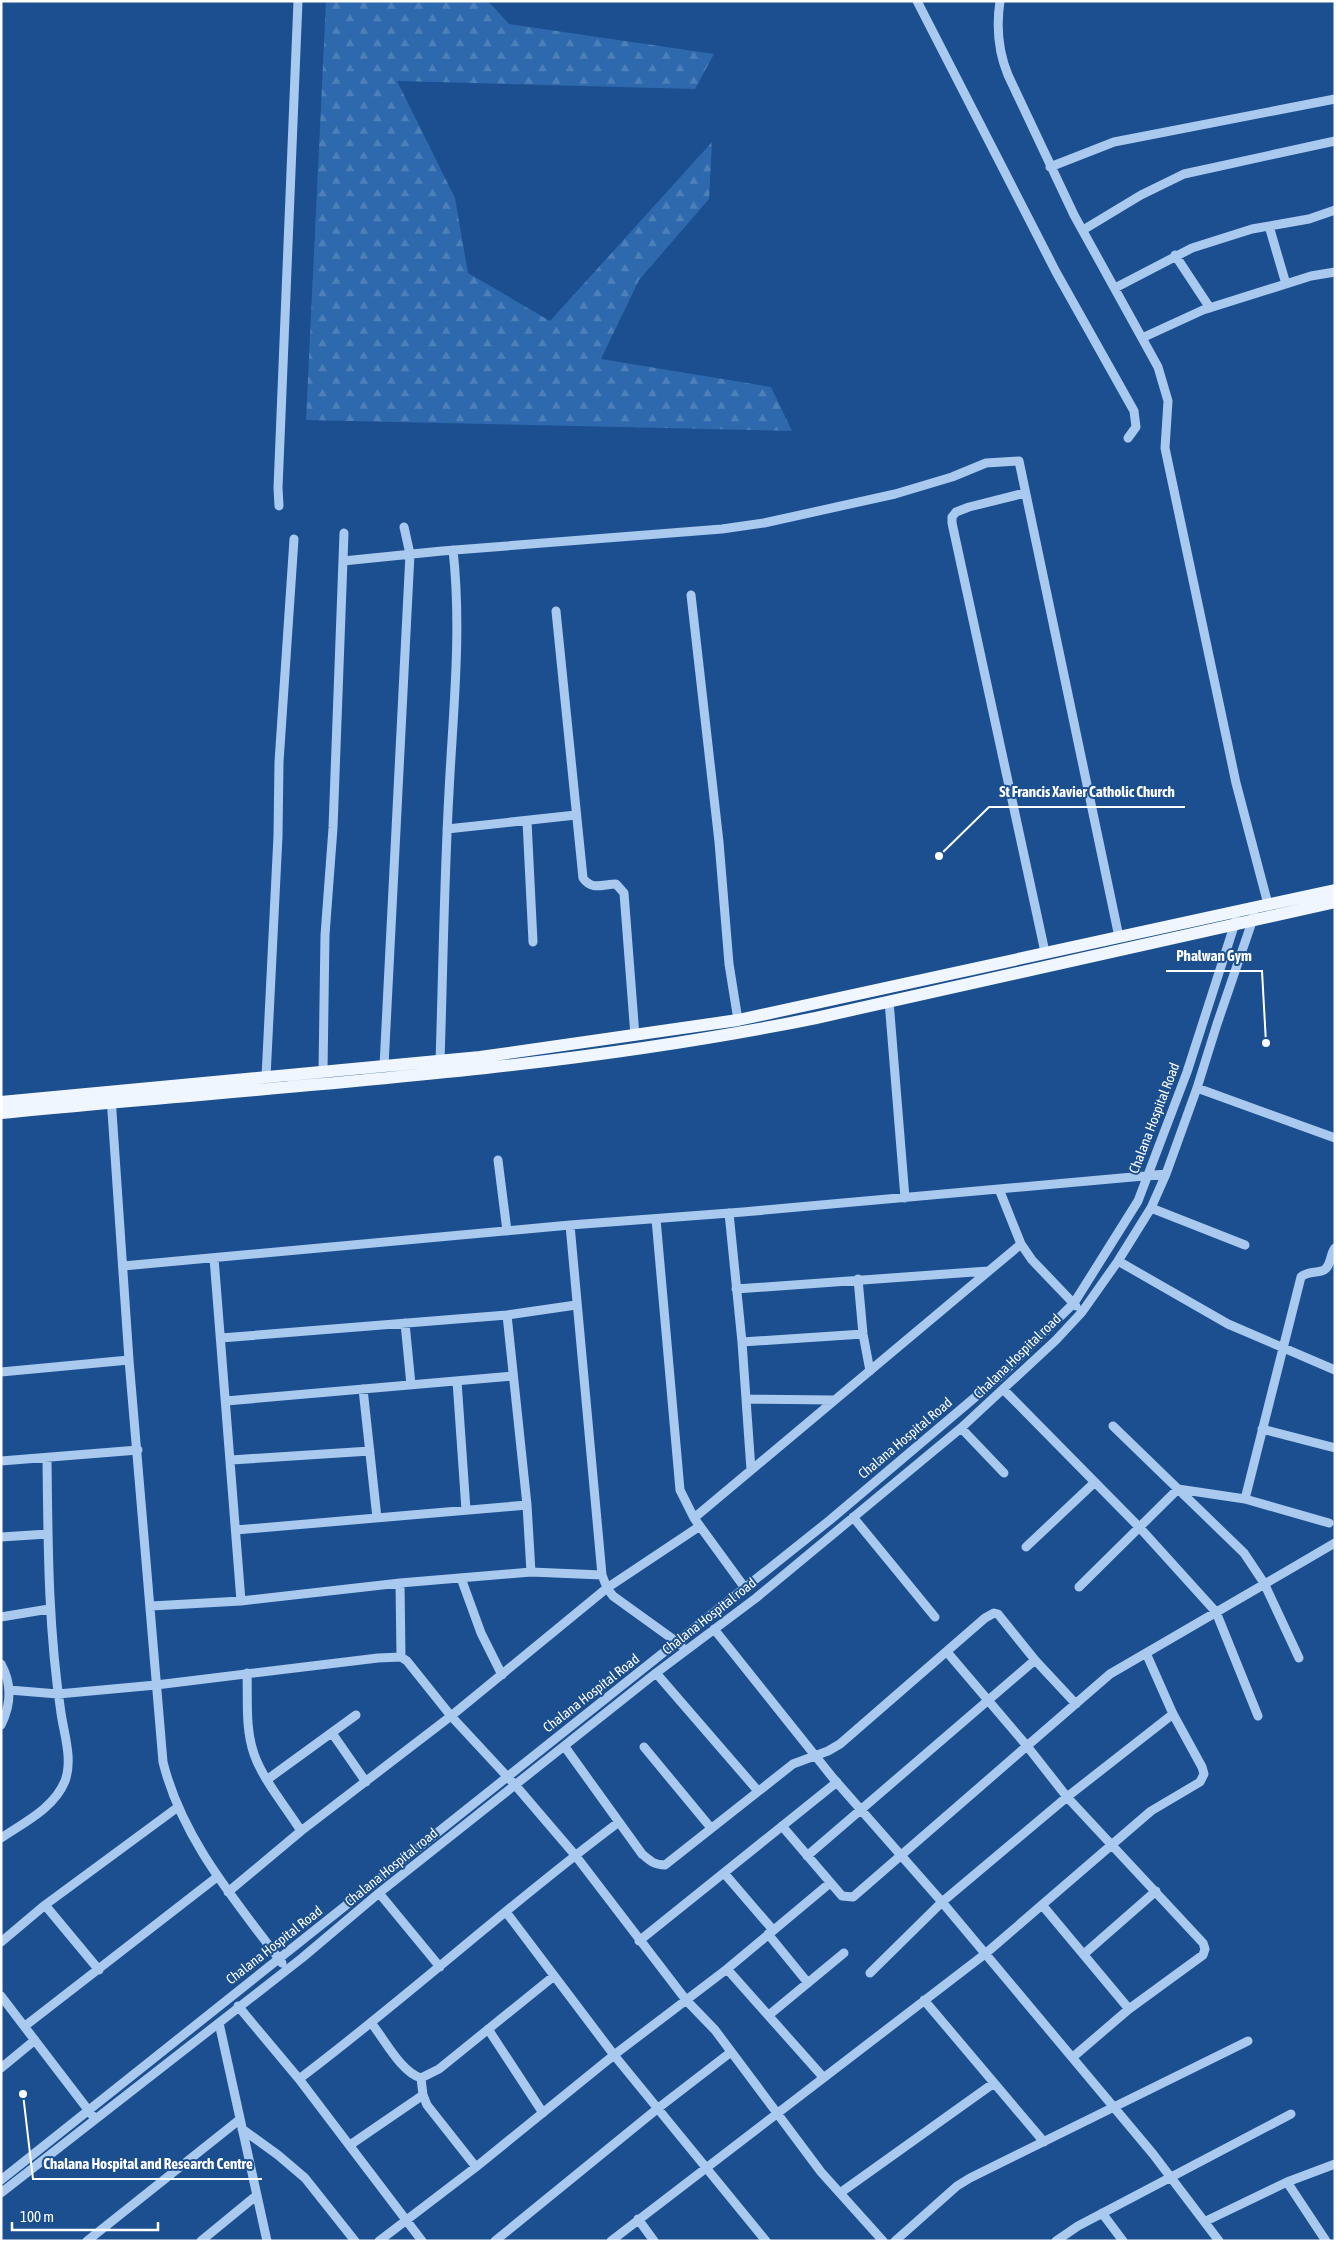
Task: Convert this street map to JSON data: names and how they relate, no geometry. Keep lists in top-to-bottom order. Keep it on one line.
{"streets":{"street":["Chalana Hospital Road","Chalana Hospital road"]},"places":["St Francis Xavier Catholic Church","Phalwan Gym","Chalana Hospital and Research Centre"],"scale_bar":"100 m"}
